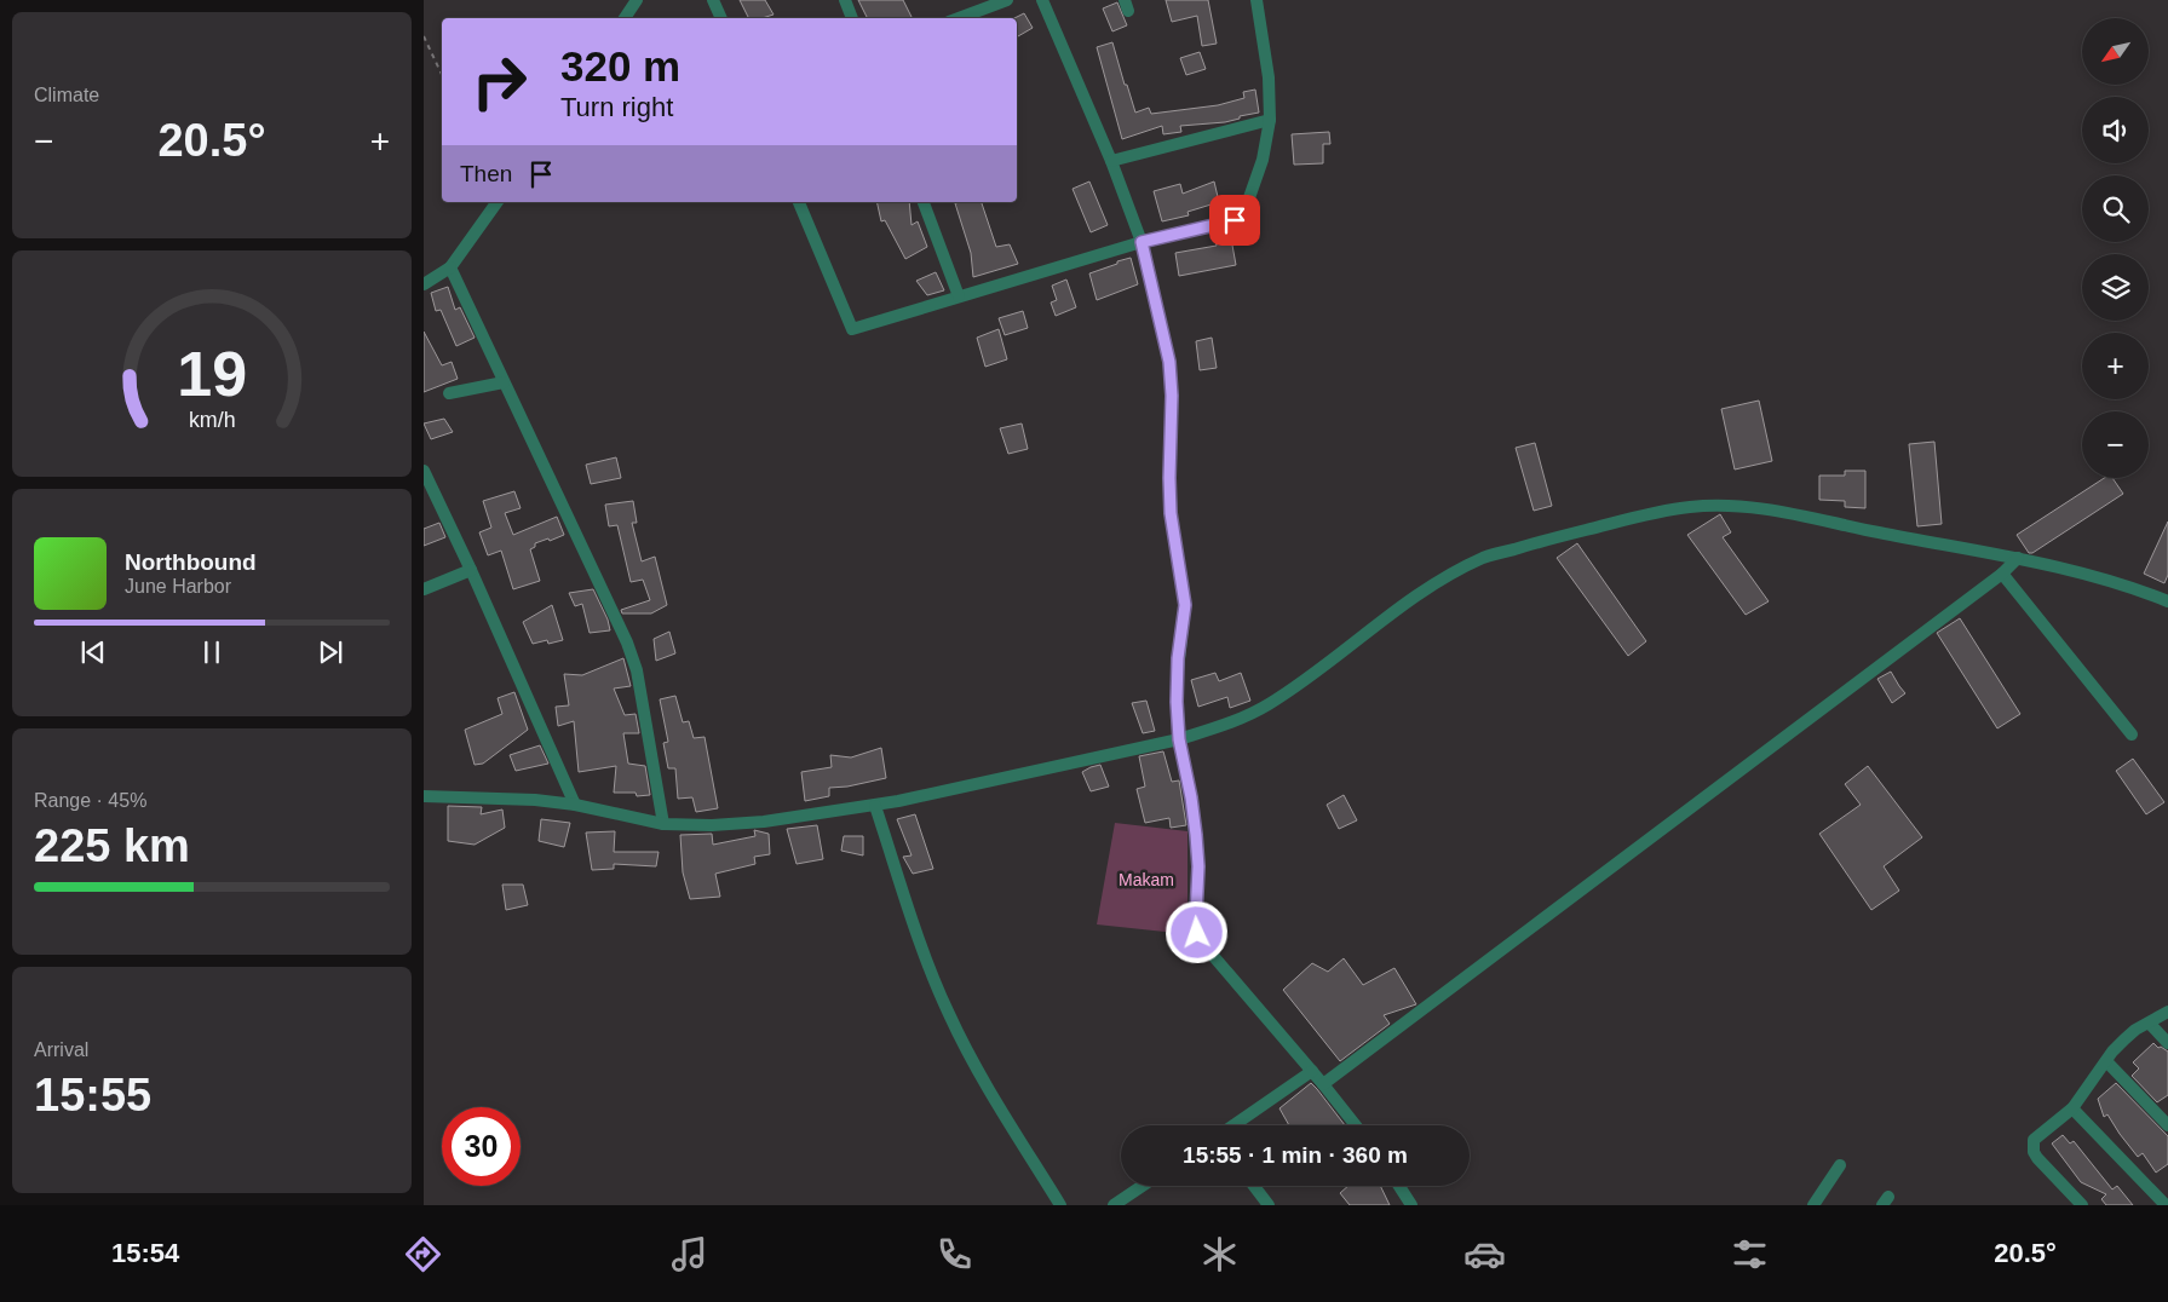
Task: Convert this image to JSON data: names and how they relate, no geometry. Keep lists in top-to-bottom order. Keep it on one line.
{"parks":["Makam"],"north":"bottom left","page":{"tile":["Climate",["Range · 45%","225 km"],["Arrival","15:55"]],"map_buttons":["+","−"],"turn":["320 m","Turn right"],"heat":["−","20.5°","+"],"then":"Then","song":["Northbound","June Harbor"],"limit":"30","trip":"15:55 · 1 min · 360 m","tabs":["15:54","20.5°"],"gauge":["19","km/h"]}}
